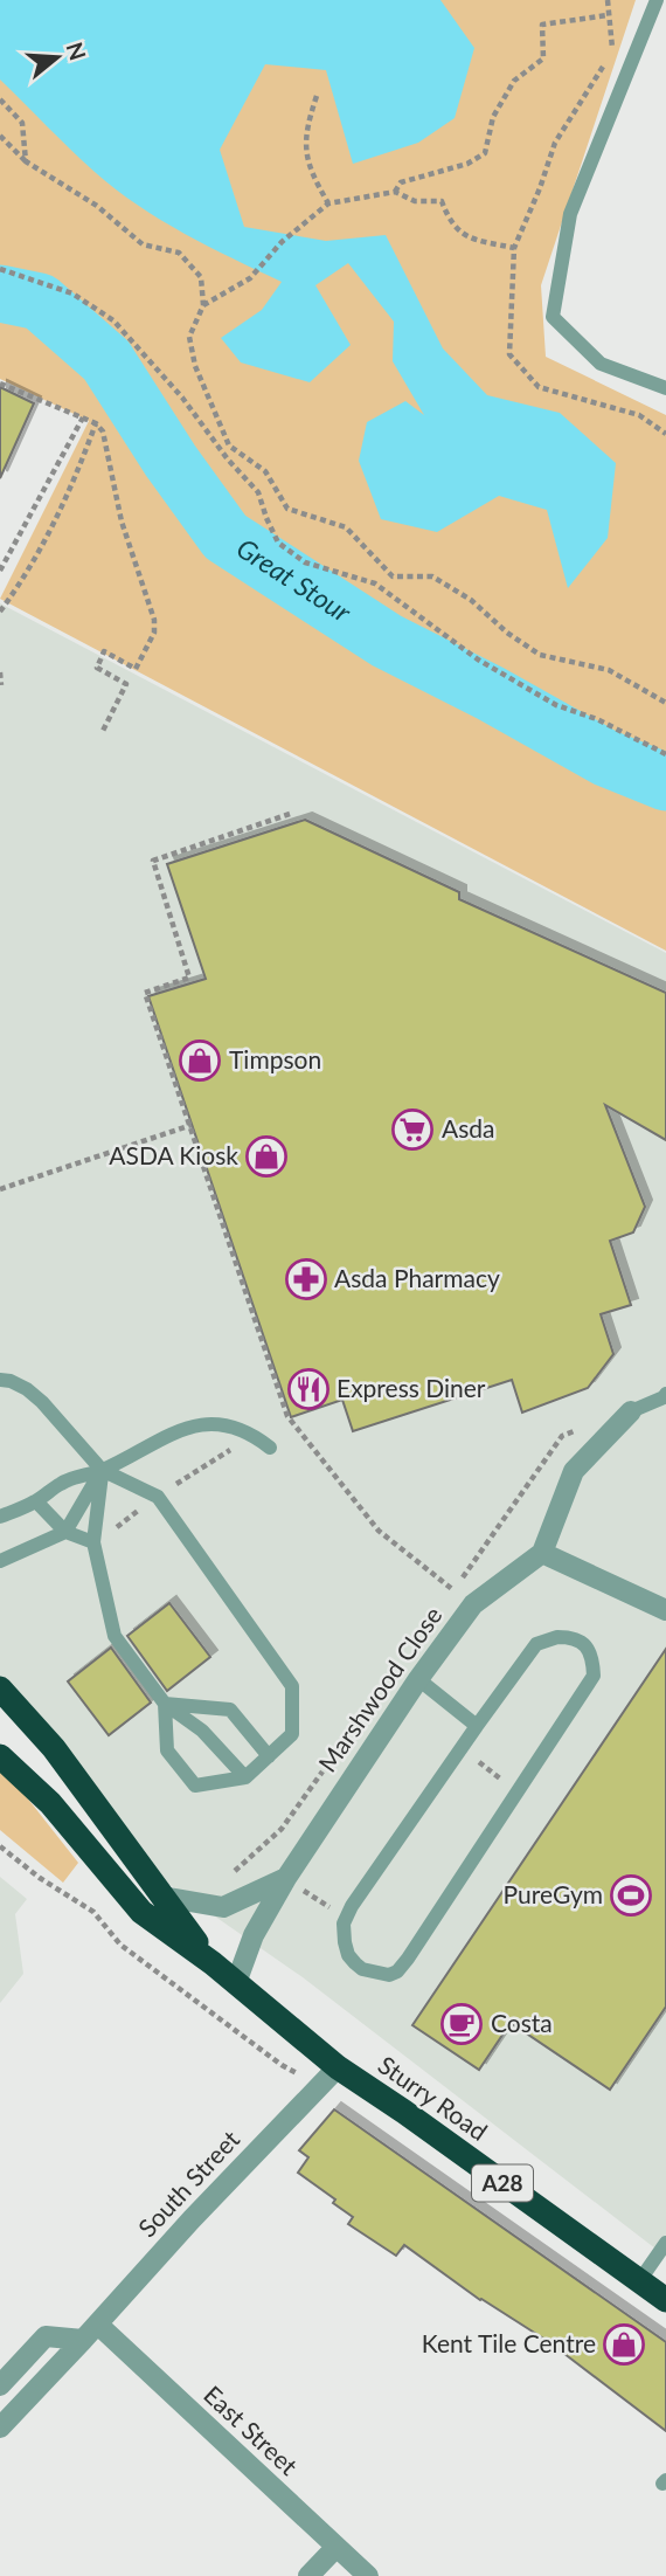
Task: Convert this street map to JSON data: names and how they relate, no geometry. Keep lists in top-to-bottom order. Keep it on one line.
{"streets":{"highway":["Sturry Road","A28"],"street":["Marshwood Close","South Street","East Street"]},"crossings":[["Marshwood Close","Sturry Road"],["Sturry Road","South Street"],["South Street","East Street"]],"water":["Great Stour"],"places":{"shop":["Timpson","ASDA Kiosk","Kent Tile Centre"],"supermarket":["Asda"],"pharmacy":["Asda Pharmacy"],"restaurant":["Express Diner"],"sports":["PureGym"],"cafe":["Costa"]},"north":"right"}
